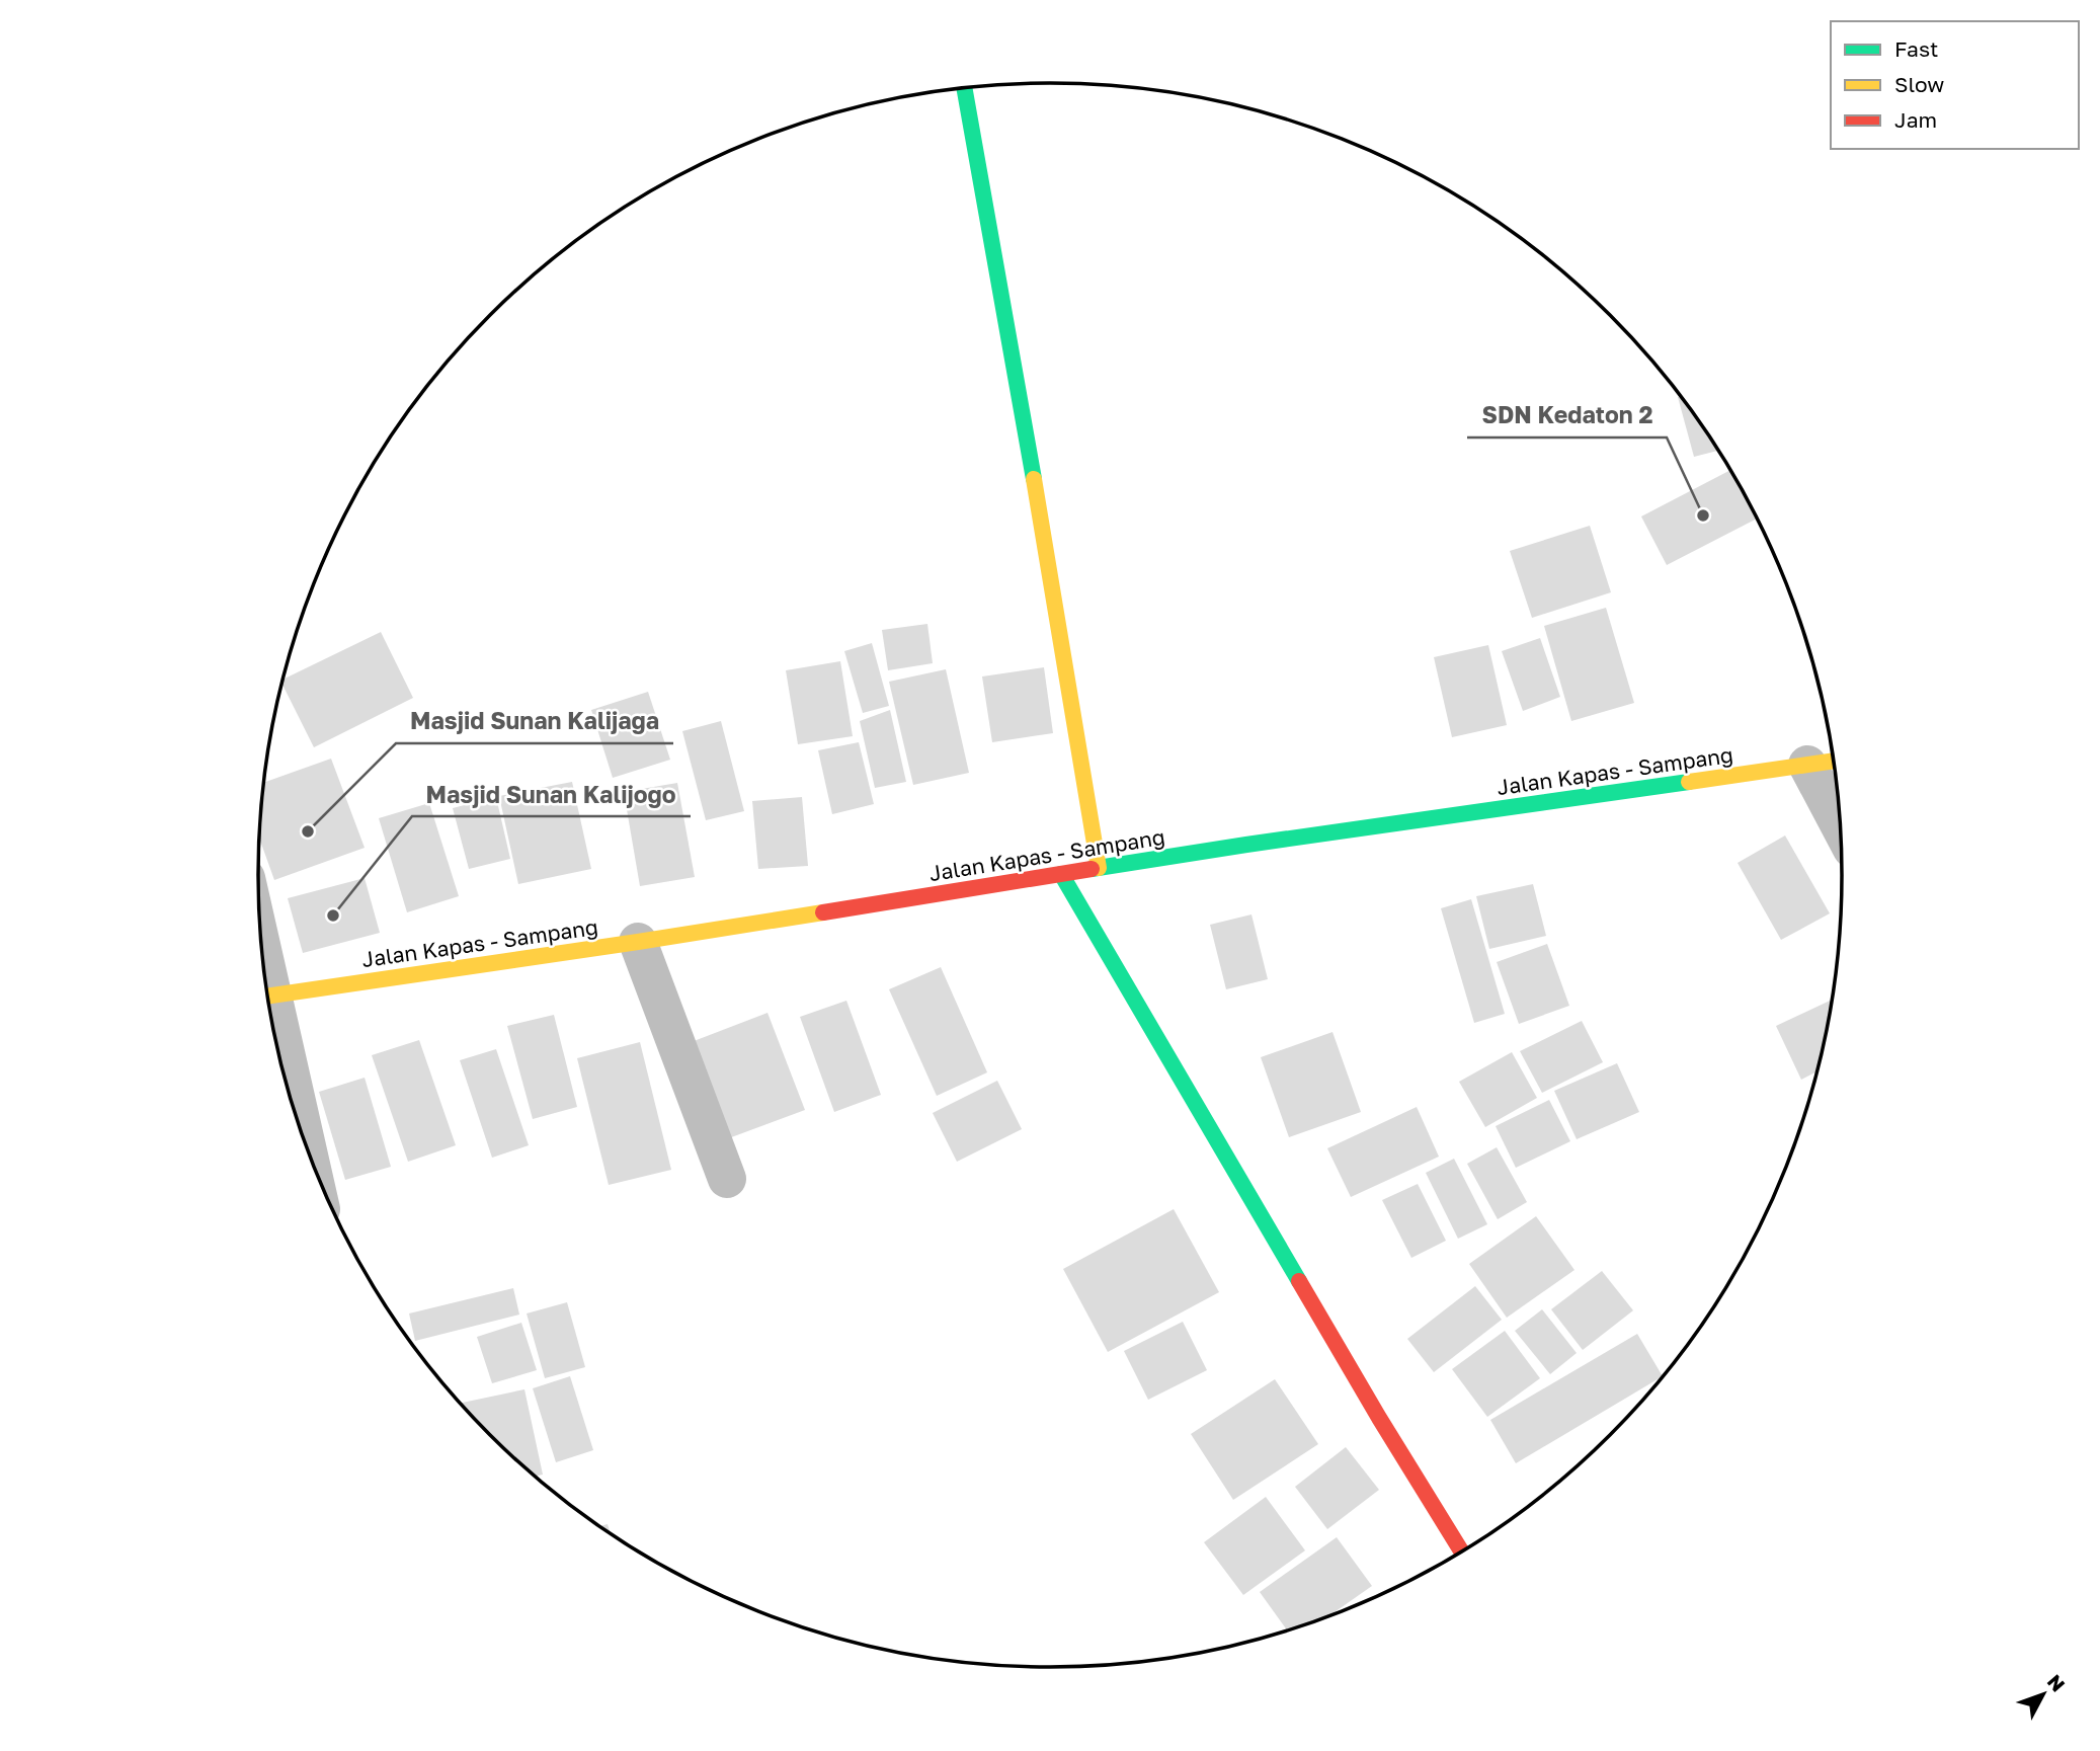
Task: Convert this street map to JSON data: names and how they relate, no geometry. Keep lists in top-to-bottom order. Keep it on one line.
{"streets":{"street":["Jalan Kapas - Sampang"]},"places":["SDN Kedaton 2","Masjid Sunan Kalijaga","Masjid Sunan Kalijogo"],"legend":["Fast","Slow","Jam"],"north":"top right"}
